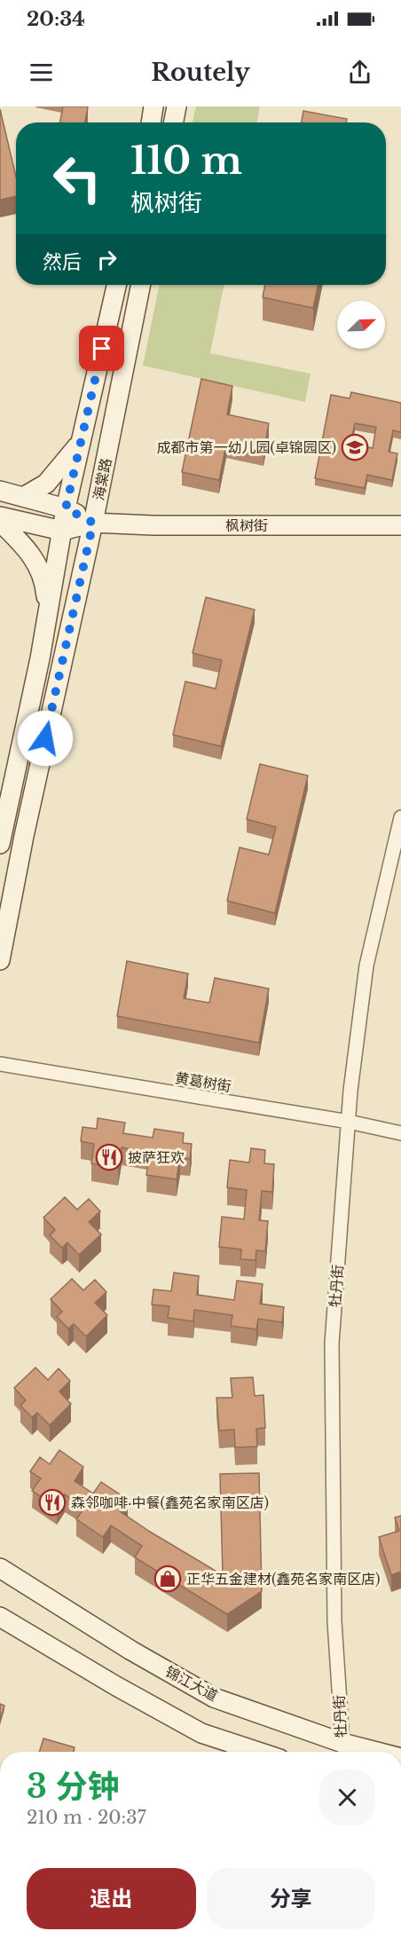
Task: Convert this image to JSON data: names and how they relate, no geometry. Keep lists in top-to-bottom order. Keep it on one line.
{"streets":{"main road":["海棠路","枫树街","锦江大道"],"street":["黄葛树街","牡丹街"]},"crossings":[["海棠路","枫树街"],["黄葛树街","牡丹街"],["牡丹街","锦江大道"]],"places":{"school or university":["成都市第一幼儿园(卓锦园区)"],"restaurant":["披萨狂欢","森邻咖啡·中餐(鑫苑名家南区店)"],"shop":["正华五金建材(鑫苑名家南区店)"]},"north":"top right","page":{"status":"20:34","header":"Routely","turn":["110 m","枫树街"],"then":"然后","heading":["3 分钟","210 m · 20:37"],"buttons":["退出","分享"]}}
